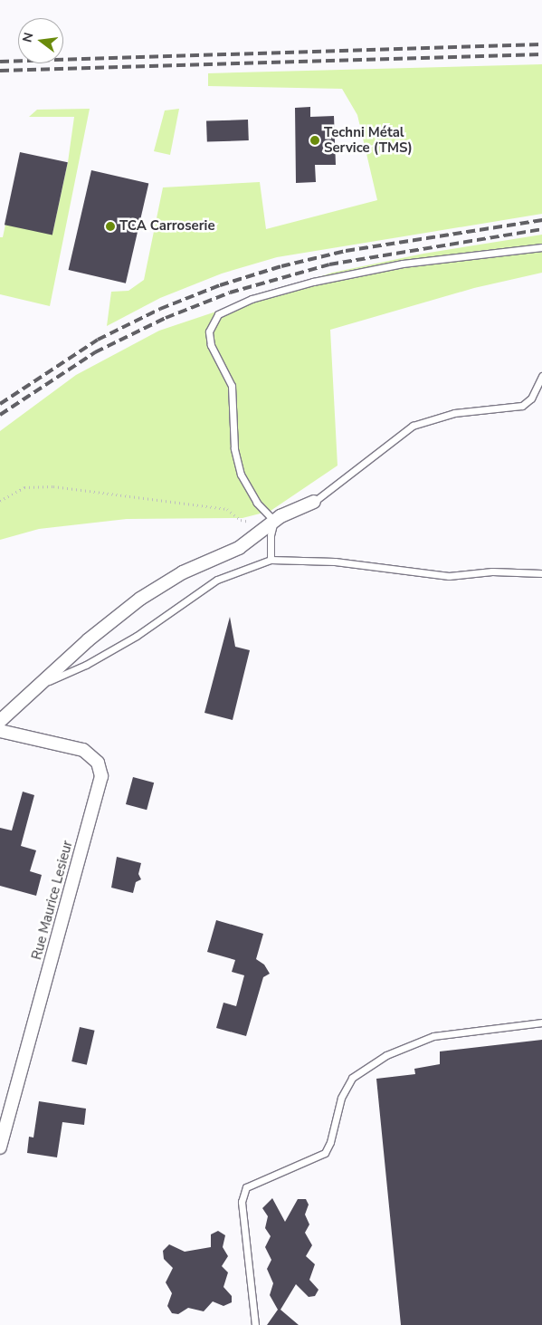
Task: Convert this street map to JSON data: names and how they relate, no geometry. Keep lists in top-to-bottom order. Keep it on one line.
{"streets":{"street":["Rue Maurice Lesieur"]},"places":["Techni Métal Service (TMS)","TCA Carroserie"],"north":"left"}
